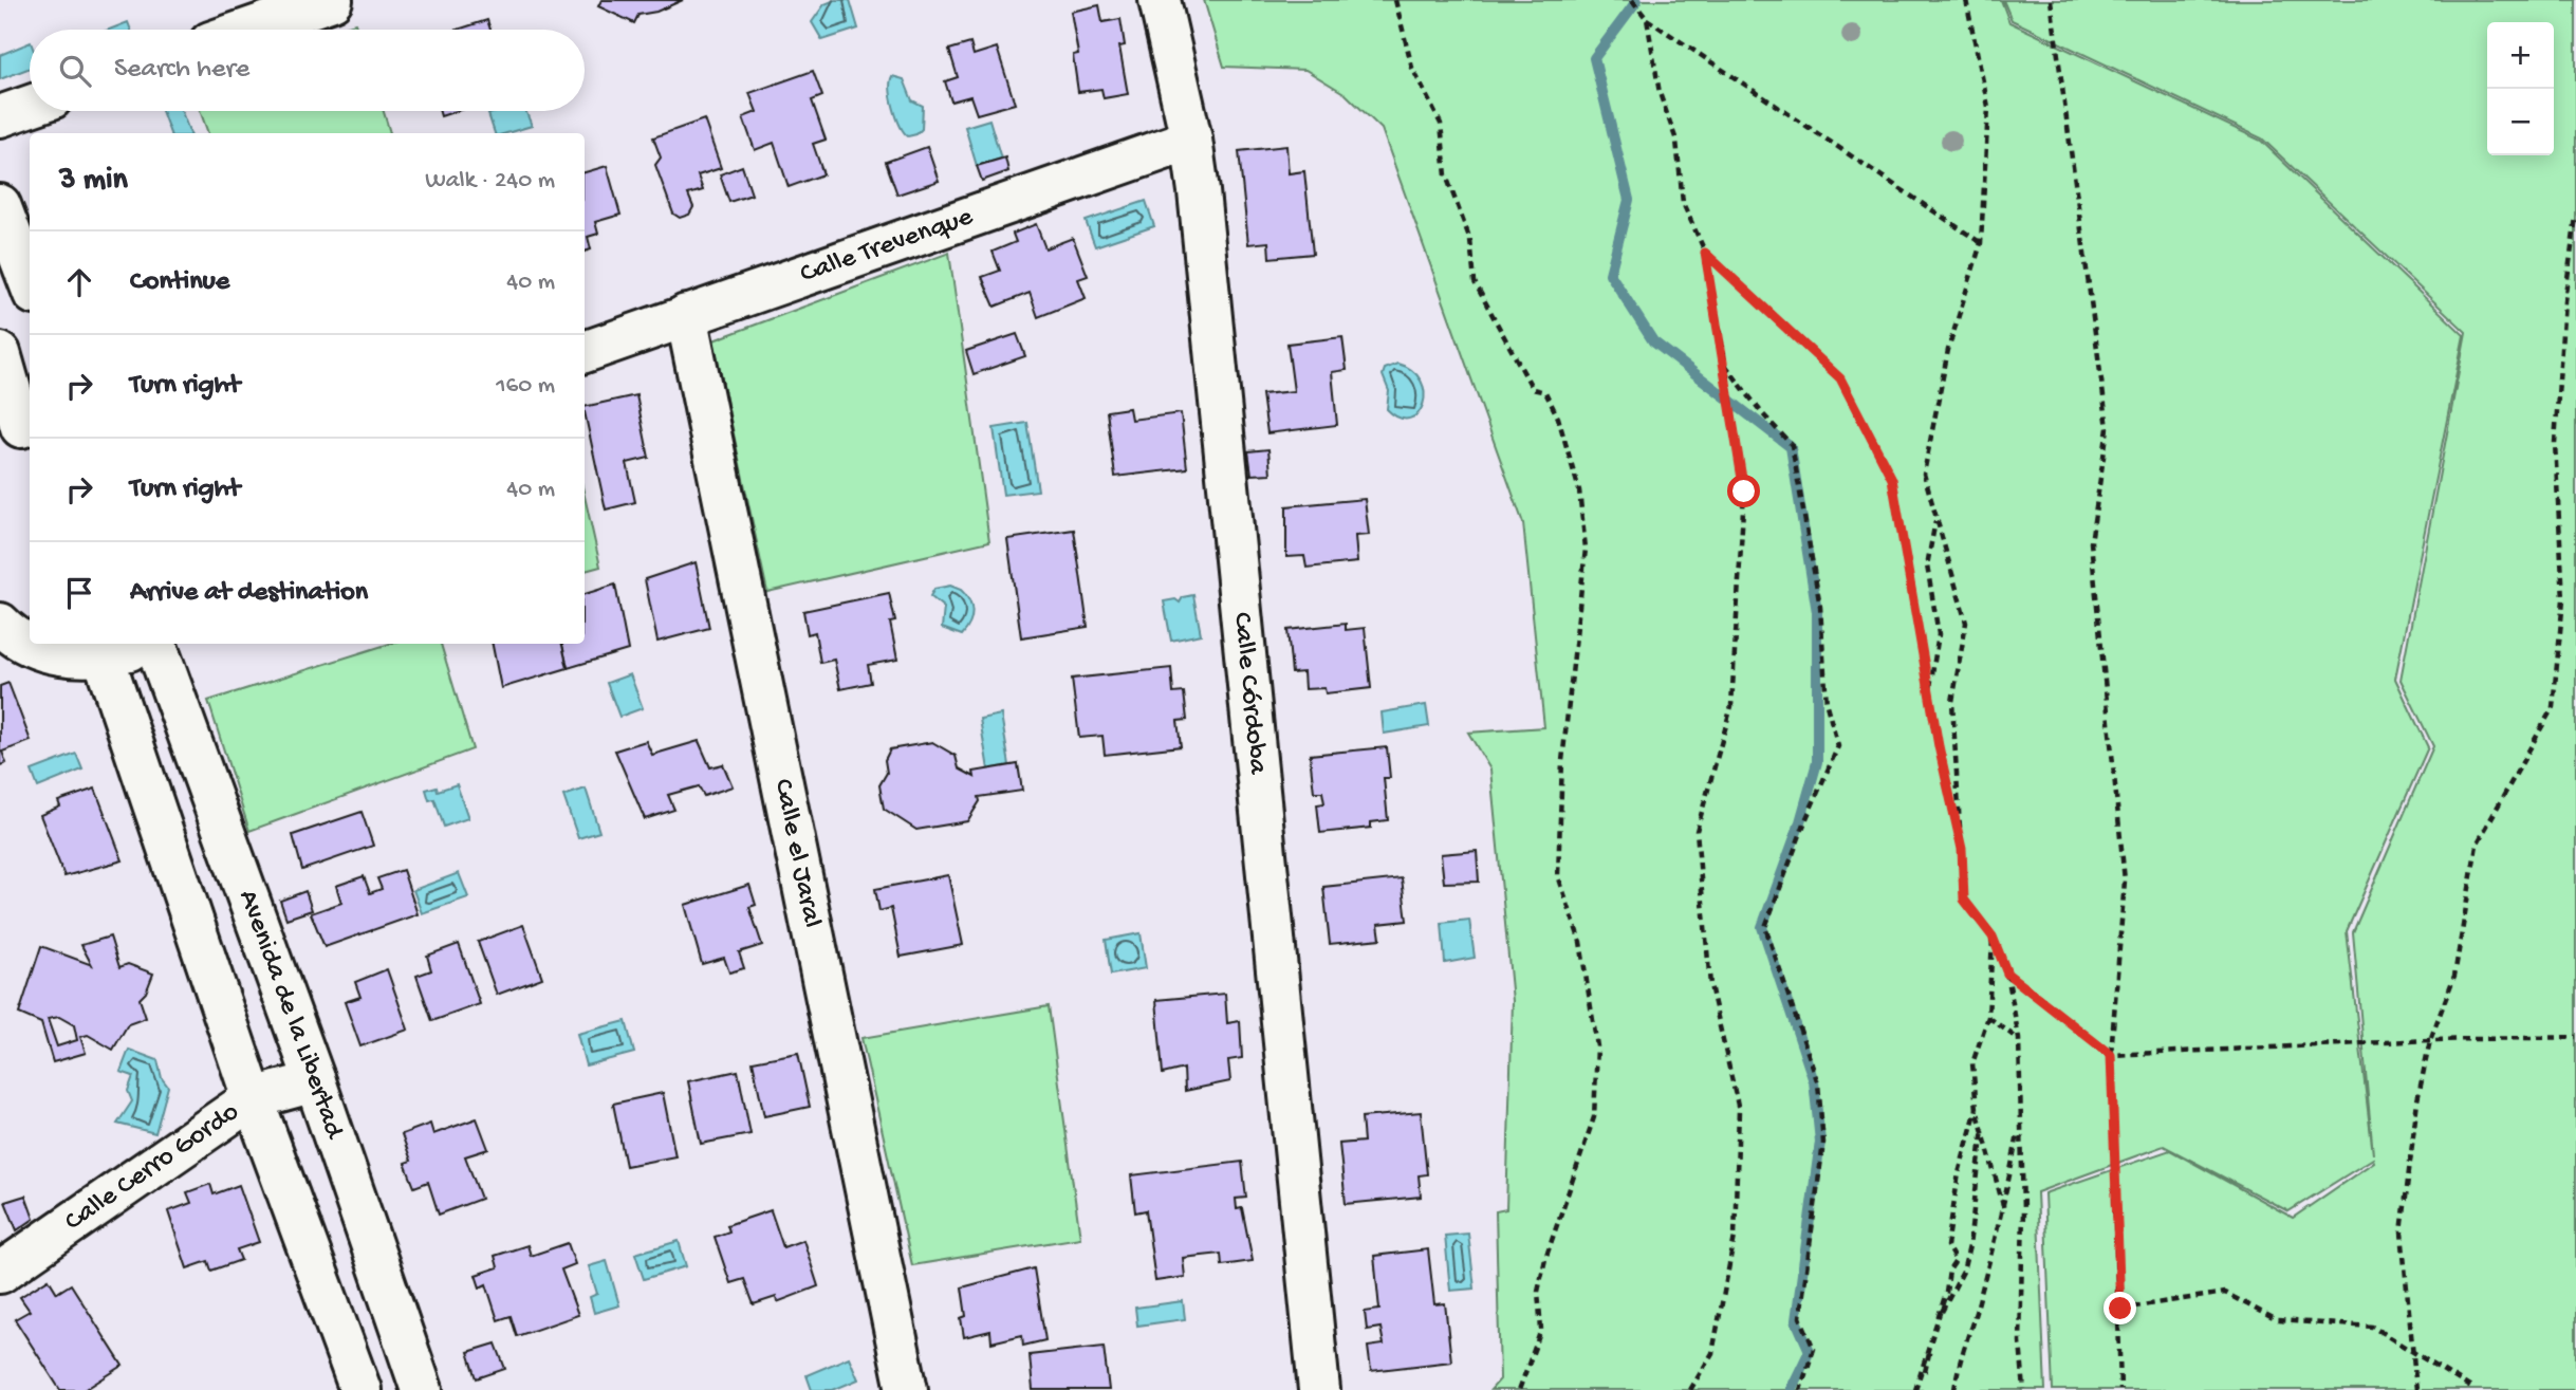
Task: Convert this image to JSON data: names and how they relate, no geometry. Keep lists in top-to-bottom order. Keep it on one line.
{"streets":{"street":["Calle Trevenque","Calle Córdoba","Calle el Jaral","Avenida de la Libertad","Calle Cerro Gordo"]},"crossings":[["Calle Trevenque","Calle Córdoba"],["Calle Trevenque","Calle el Jaral"],["Avenida de la Libertad","Calle Cerro Gordo"]],"page":{"map_buttons":["+","−"],"search":"Search here","heading":["3 min","Walk · 240 m"],"list":[["Continue","40 m"],["Turn right","160 m"],["Turn right","40 m"],"Arrive at destination"]}}
